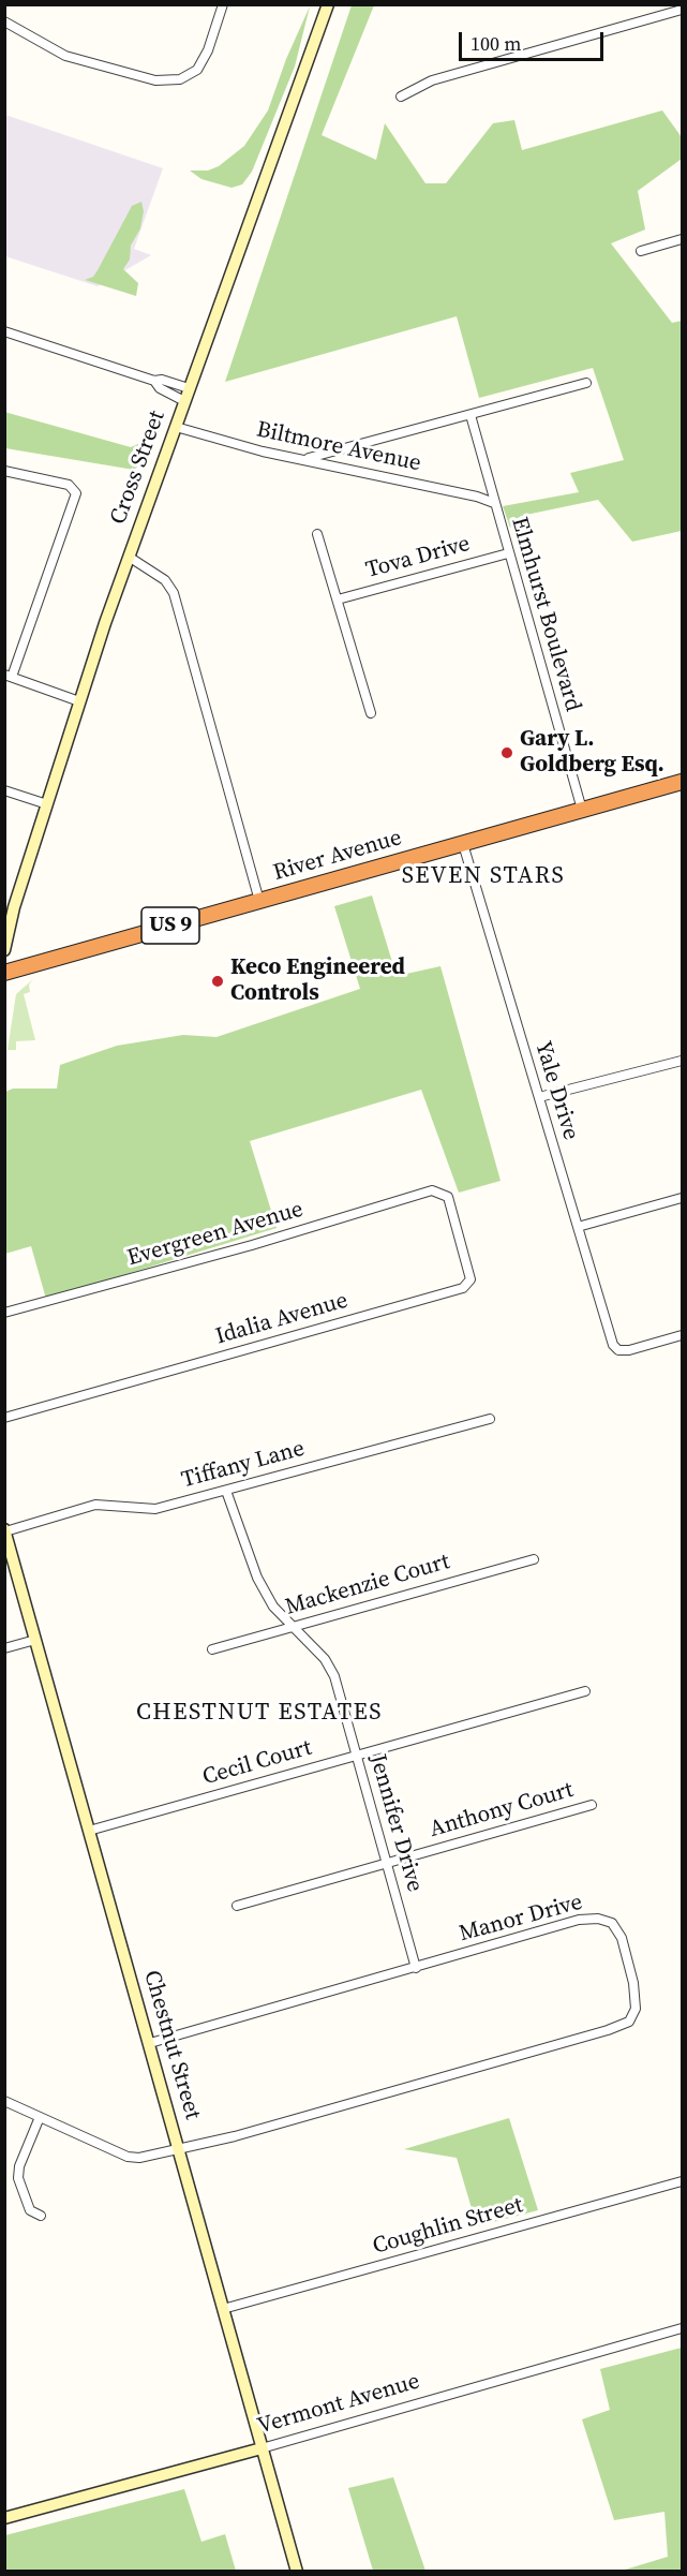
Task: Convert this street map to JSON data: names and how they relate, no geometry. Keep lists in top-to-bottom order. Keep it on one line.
{"streets":{"highway":["River Avenue","US 9"],"street":["Biltmore Avenue","Cross Street","Tova Drive","Elmhurst Boulevard","Yale Drive","Evergreen Avenue","Idalia Avenue","Tiffany Lane","Mackenzie Court","Cecil Court","Anthony Court","Jennifer Drive","Manor Drive","Chestnut Street","Coughlin Street","Vermont Avenue"]},"crossings":[["Biltmore Avenue","Cross Street"],["Biltmore Avenue","Elmhurst Boulevard"],["Tova Drive","Elmhurst Boulevard"],["Elmhurst Boulevard","River Avenue"],["River Avenue","Yale Drive"],["Evergreen Avenue","Idalia Avenue"],["Tiffany Lane","Jennifer Drive"],["Tiffany Lane","Chestnut Street"],["Mackenzie Court","Jennifer Drive"],["Cecil Court","Jennifer Drive"],["Cecil Court","Chestnut Street"],["Anthony Court","Jennifer Drive"],["Jennifer Drive","Manor Drive"],["Manor Drive","Chestnut Street"],["Chestnut Street","Coughlin Street"],["Chestnut Street","Vermont Avenue"]],"districts":["SEVEN STARS","CHESTNUT ESTATES"],"places":["Gary L. Goldberg Esq.","Keco Engineered Controls"],"scale_bar":"100 m"}
